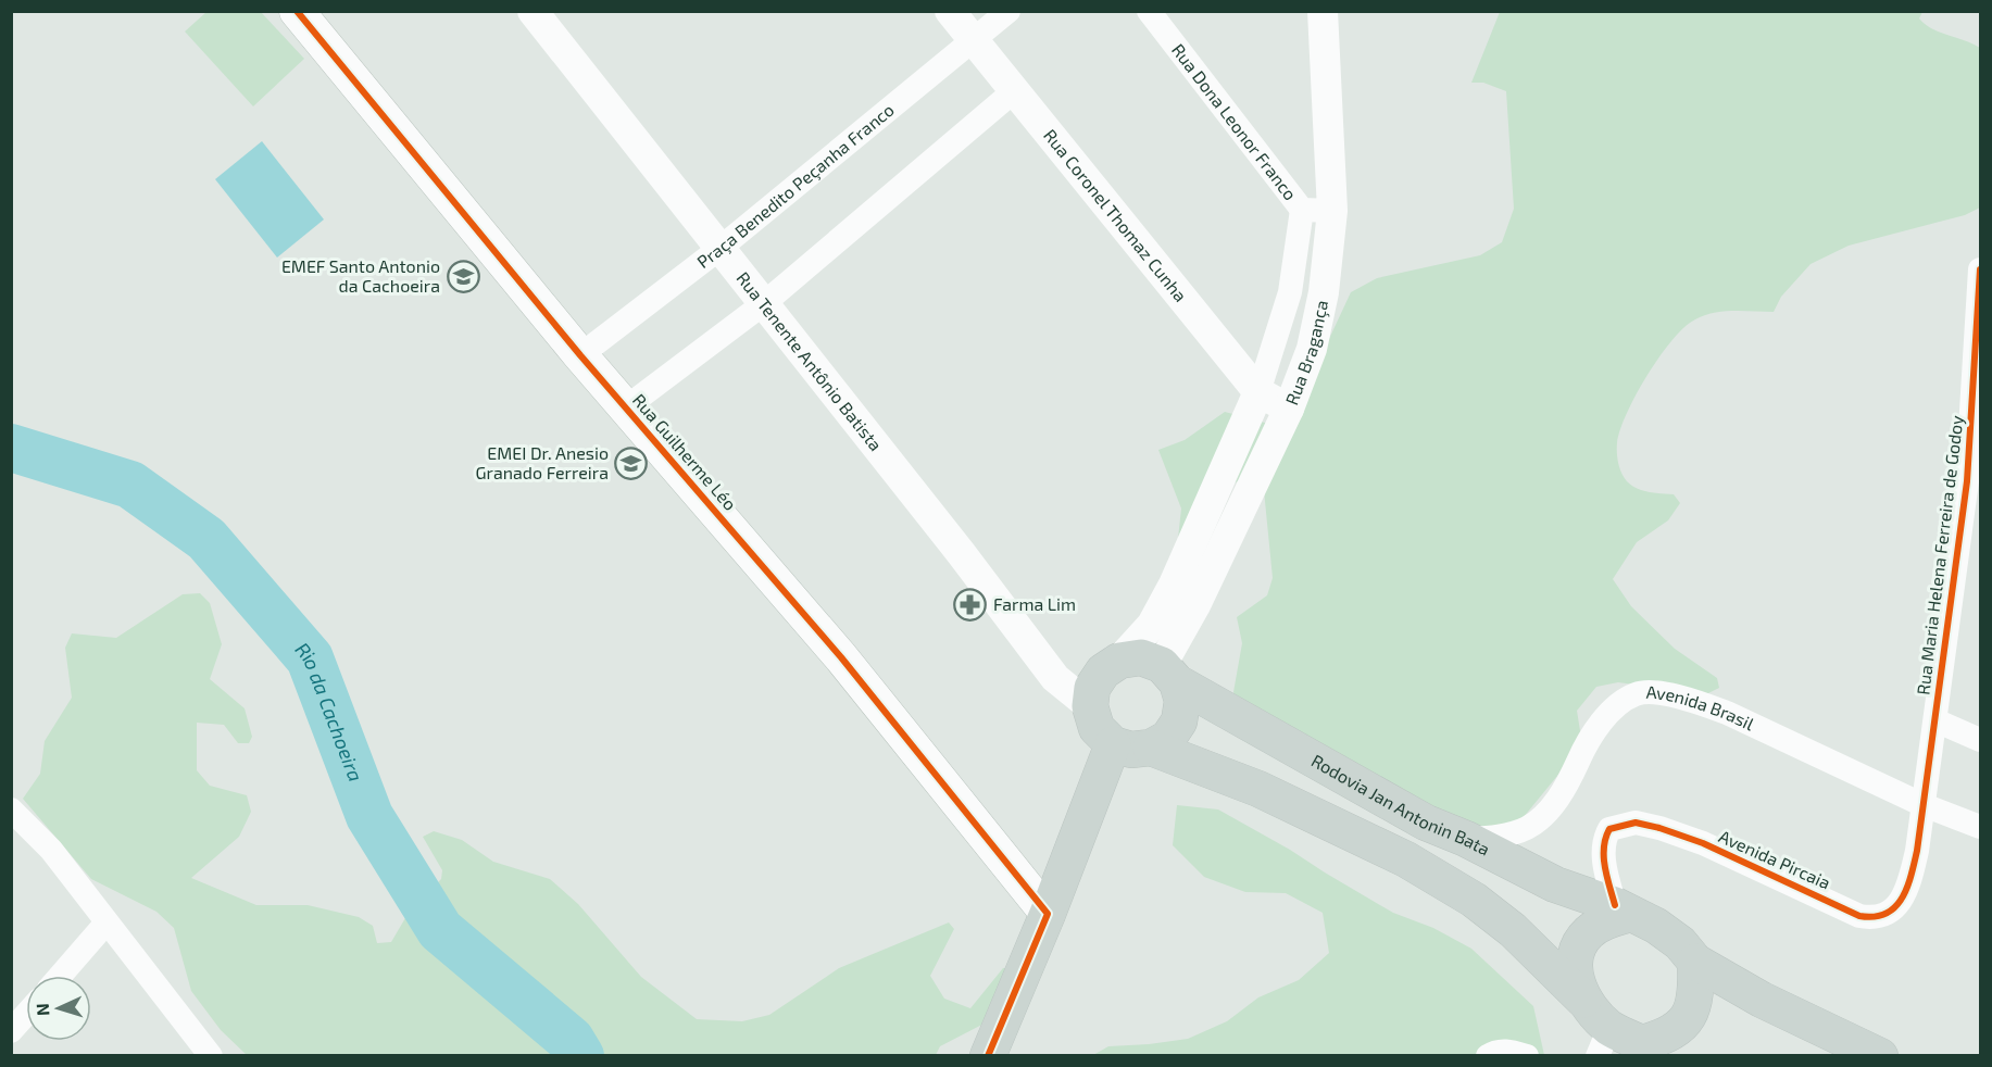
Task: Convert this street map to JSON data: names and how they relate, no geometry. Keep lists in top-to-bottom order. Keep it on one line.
{"streets":{"main road":["Rua Guilherme Léo","Rodovia Jan Antonin Bata"],"street":["Rua Dona Leonor Franco","Praça Benedito Peçanha Franco","Rua Coronel Thomaz Cunha","Rua Bragança","Rua Tenente Antônio Batista","Rua Maria Helena Ferreira de Godoy","Avenida Brasil","Avenida Pircaia"]},"crossings":[["Rua Dona Leonor Franco","Rua Bragança"],["Praça Benedito Peçanha Franco","Rua Coronel Thomaz Cunha"],["Praça Benedito Peçanha Franco","Rua Tenente Antônio Batista"],["Praça Benedito Peçanha Franco","Rua Guilherme Léo"],["Rua Coronel Thomaz Cunha","Rua Bragança"],["Rua Bragança","Rua Tenente Antônio Batista"],["Rua Bragança","Rodovia Jan Antonin Bata"],["Rua Tenente Antônio Batista","Rodovia Jan Antonin Bata"],["Rua Maria Helena Ferreira de Godoy","Avenida Brasil"],["Rua Maria Helena Ferreira de Godoy","Avenida Pircaia"],["Avenida Brasil","Rodovia Jan Antonin Bata"],["Avenida Brasil","Avenida Pircaia"],["Rodovia Jan Antonin Bata","Avenida Pircaia"]],"water":["Rio da Cachoeira"],"places":{"school or university":["EMEF Santo Antonio da Cachoeira","EMEI Dr. Anesio Granado Ferreira"],"pharmacy":["Farma Lim"]},"north":"left"}
